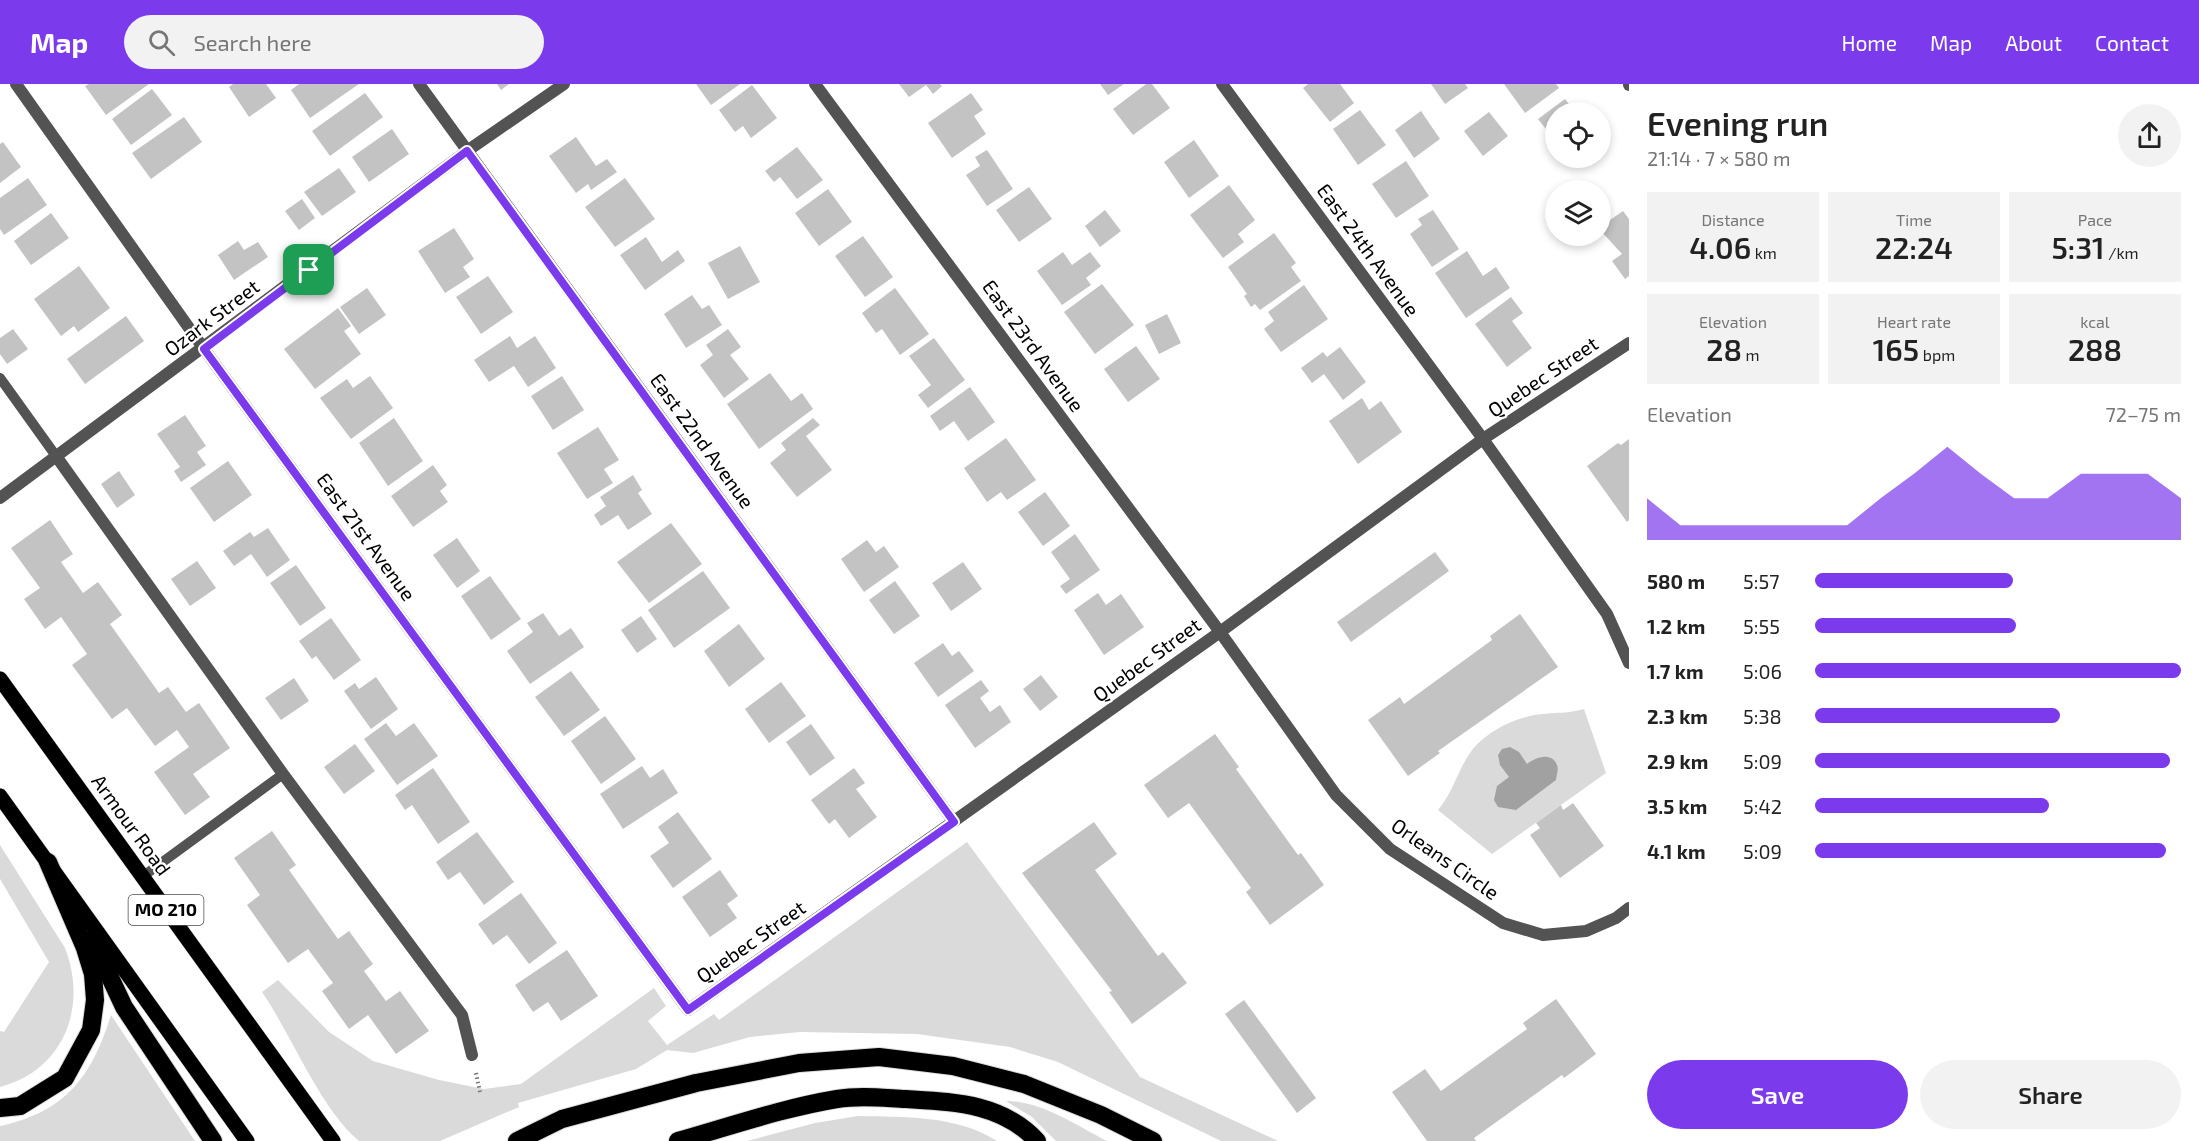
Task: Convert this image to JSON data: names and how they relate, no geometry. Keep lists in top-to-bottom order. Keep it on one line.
{"streets":{"main road":["Armour Road","MO 210"],"street":["East 24th Avenue","Ozark Street","East 23rd Avenue","Quebec Street","East 22nd Avenue","East 21st Avenue","Orleans Circle"]},"crossings":[["East 24th Avenue","Quebec Street"],["Ozark Street","East 22nd Avenue"],["Ozark Street","East 21st Avenue"],["East 23rd Avenue","Quebec Street"],["East 23rd Avenue","Orleans Circle"],["Quebec Street","East 22nd Avenue"],["Quebec Street","East 21st Avenue"],["Quebec Street","Orleans Circle"]],"page":{"header":"Map","search":"Search here","nav":["Home","Map","About","Contact"],"heading":["Evening run","21:14 · 7 × 580 m"],"stats":[["Distance","4.06 km"],["Time","22:24"],["Pace","5:31 /km"],["Elevation","28 m"],["Heart rate","165 bpm"],["kcal","288"]],"chart":["Elevation","72–75 m"],"list":[{"name":"580 m","note":"5:57"},{"name":"1.2 km","note":"5:55"},{"name":"1.7 km","note":"5:06"},{"name":"2.3 km","note":"5:38"},{"name":"2.9 km","note":"5:09"},{"name":"3.5 km","note":"5:42"},{"name":"4.1 km","note":"5:09"}],"buttons":["Save","Share"]}}
